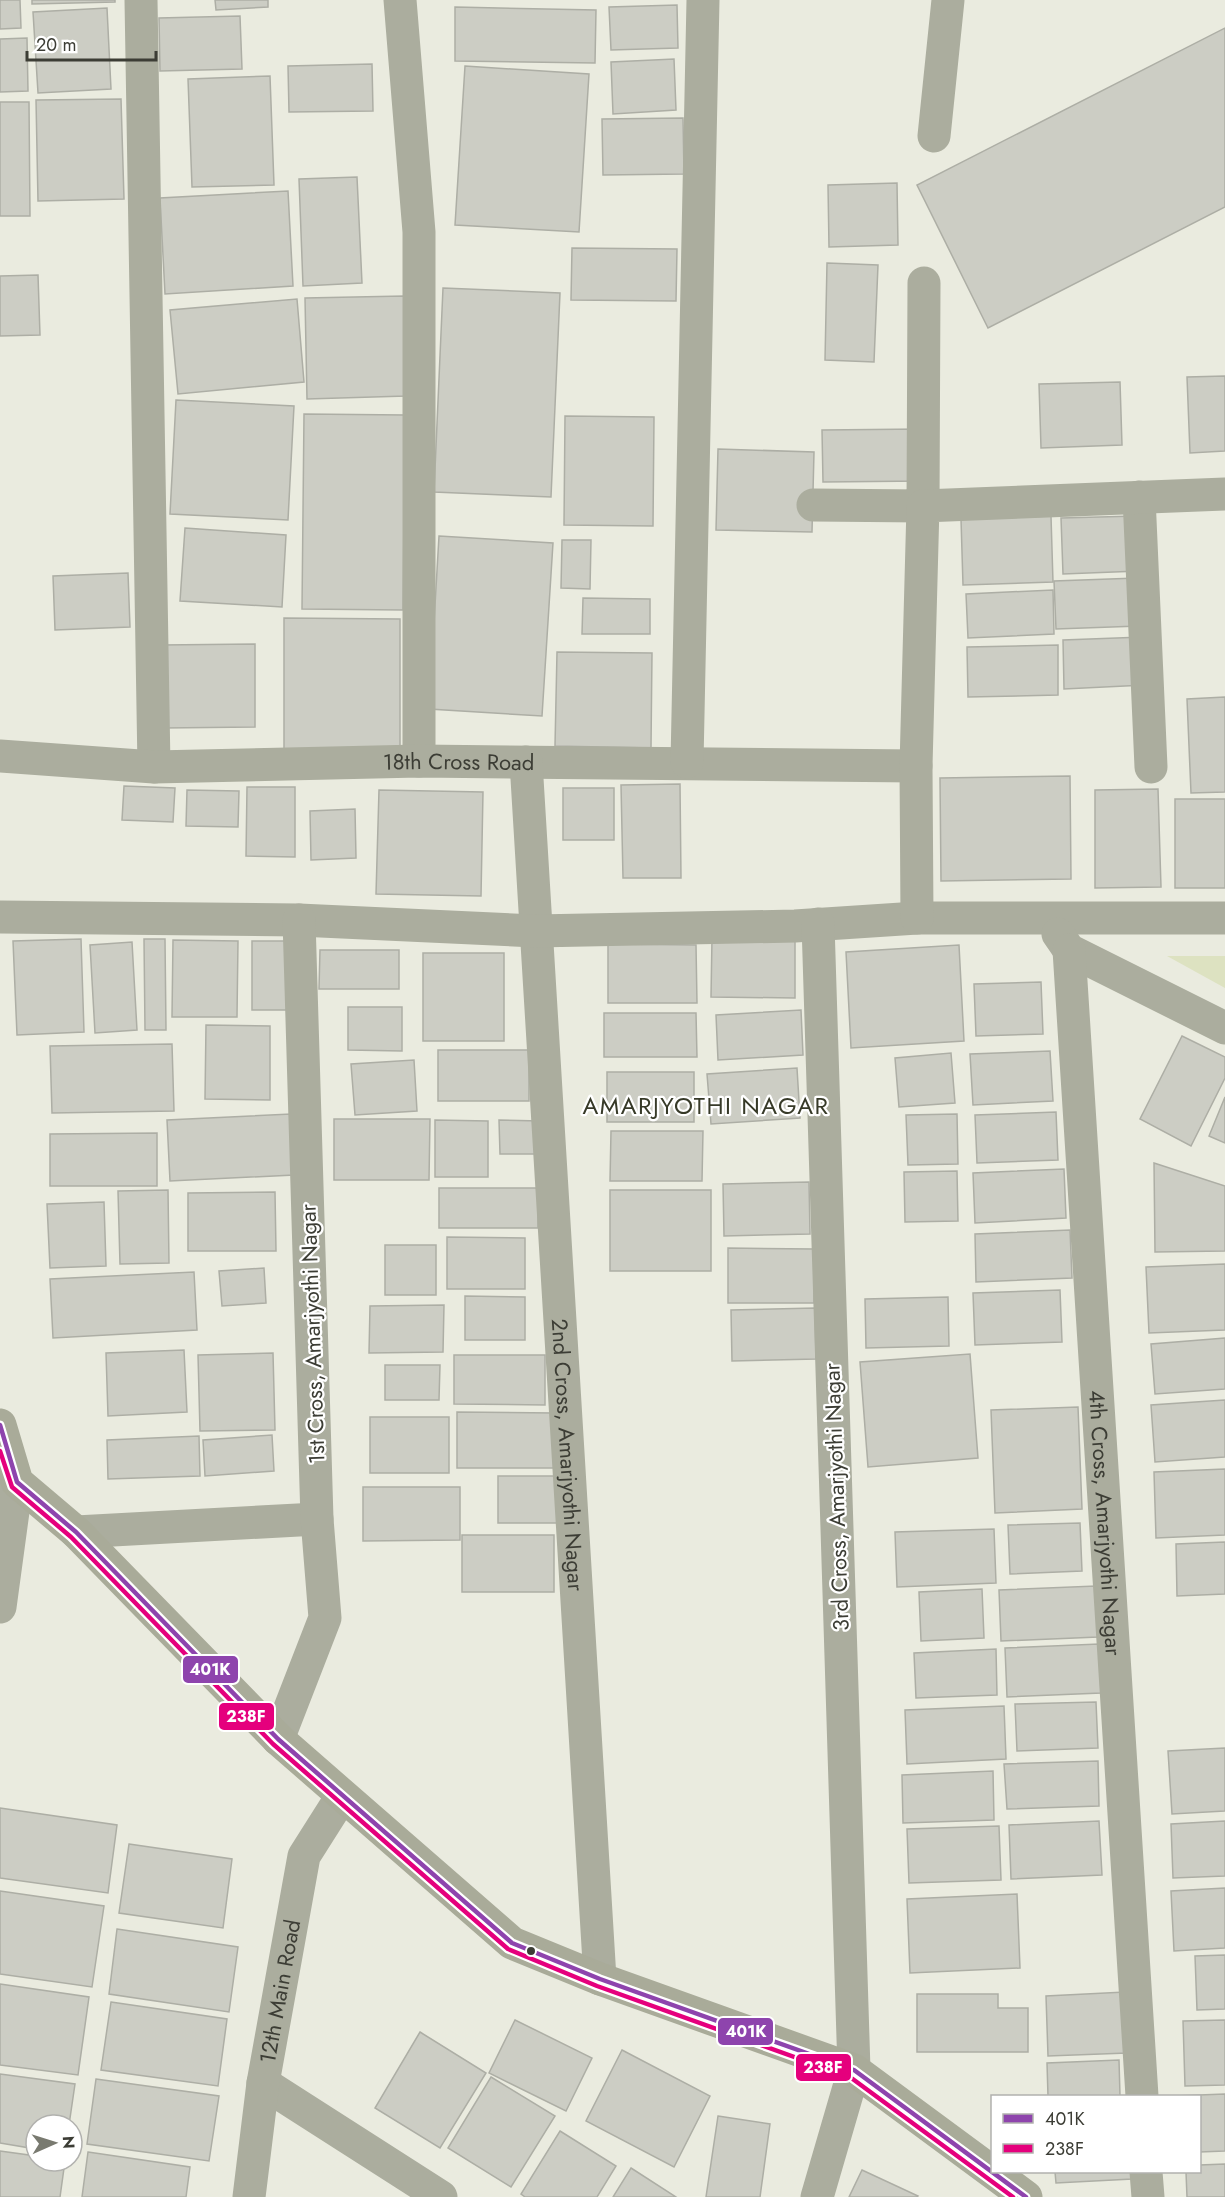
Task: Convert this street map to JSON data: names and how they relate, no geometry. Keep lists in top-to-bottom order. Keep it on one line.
{"streets":{"street":["18th Cross Road","1st Cross, Amarjyothi Nagar","2nd Cross, Amarjyothi Nagar","3rd Cross, Amarjyothi Nagar","4th Cross, Amarjyothi Nagar","12th Main Road"]},"crossings":[["18th Cross Road","2nd Cross, Amarjyothi Nagar"]],"districts":["AMARJYOTHI NAGAR"],"lines":["transit line 401K","transit line 238F"],"legend":["401K","238F"],"scale_bar":"20 m","north":"right"}
